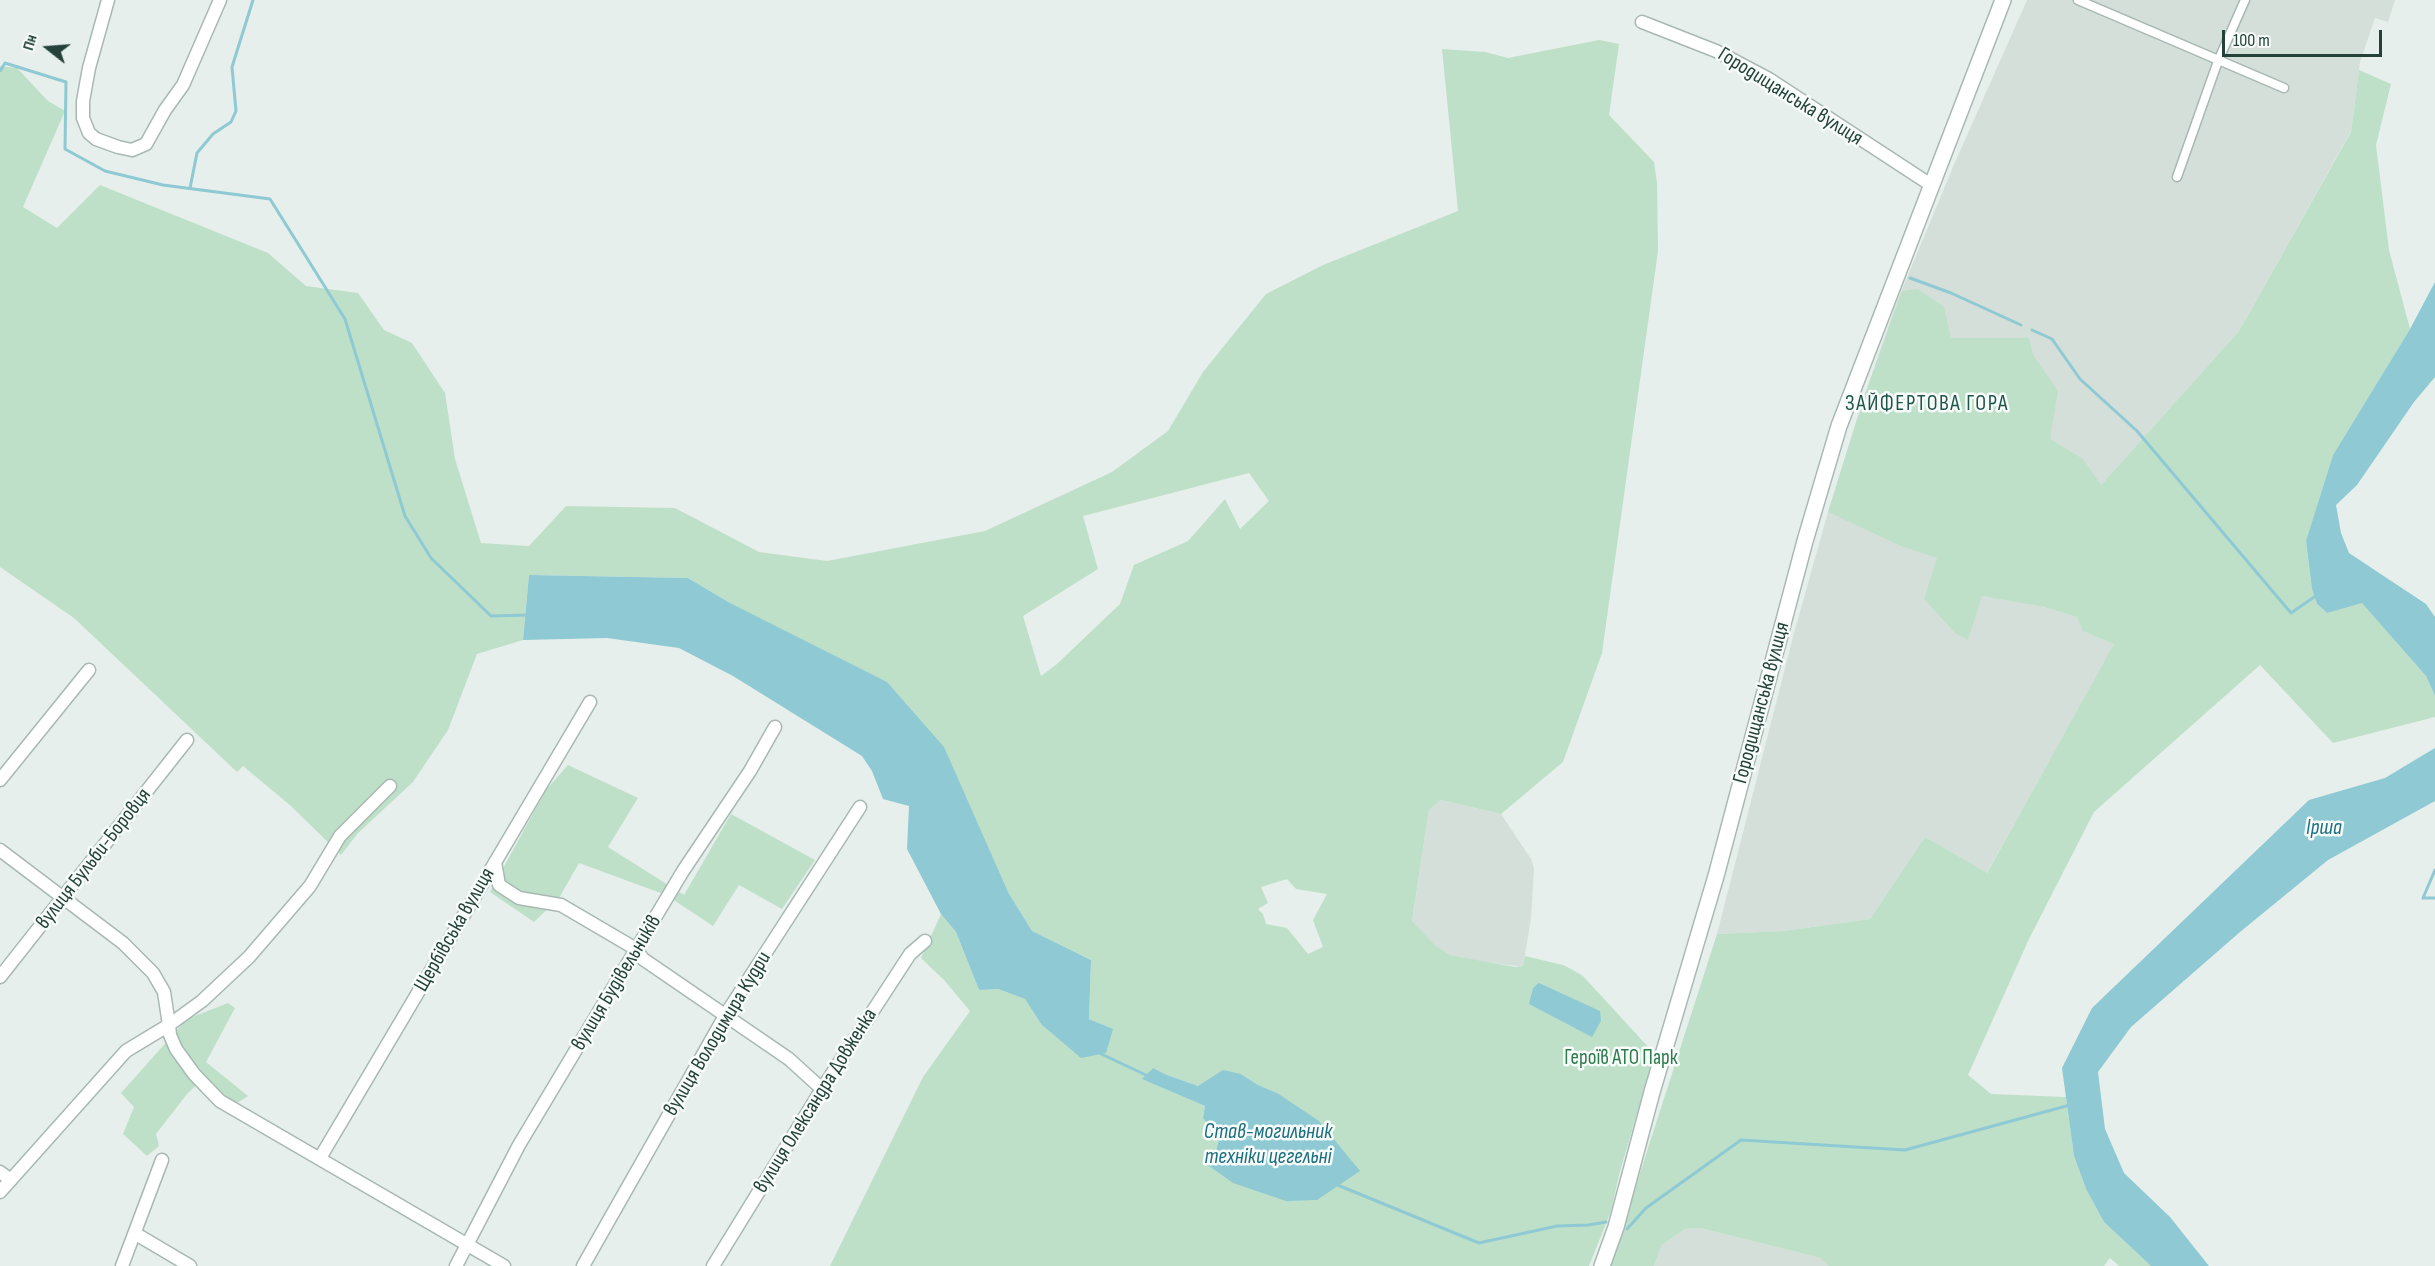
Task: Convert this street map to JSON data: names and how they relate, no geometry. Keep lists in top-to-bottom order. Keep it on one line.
{"streets":{"street":["Городищанська вулиця","вулиця Бульби-Боровця","Щербівська вулиця","вулиця Будівельників","вулиця Володимира Кудри","вулиця Олександра Довженка"]},"districts":["ЗАЙФЕРТОВА ГОРА"],"water":["Ірша","Став-могильник техніки цегельні"],"parks":["Героїв АТО Парк"],"scale_bar":"100 m","north":"left"}
